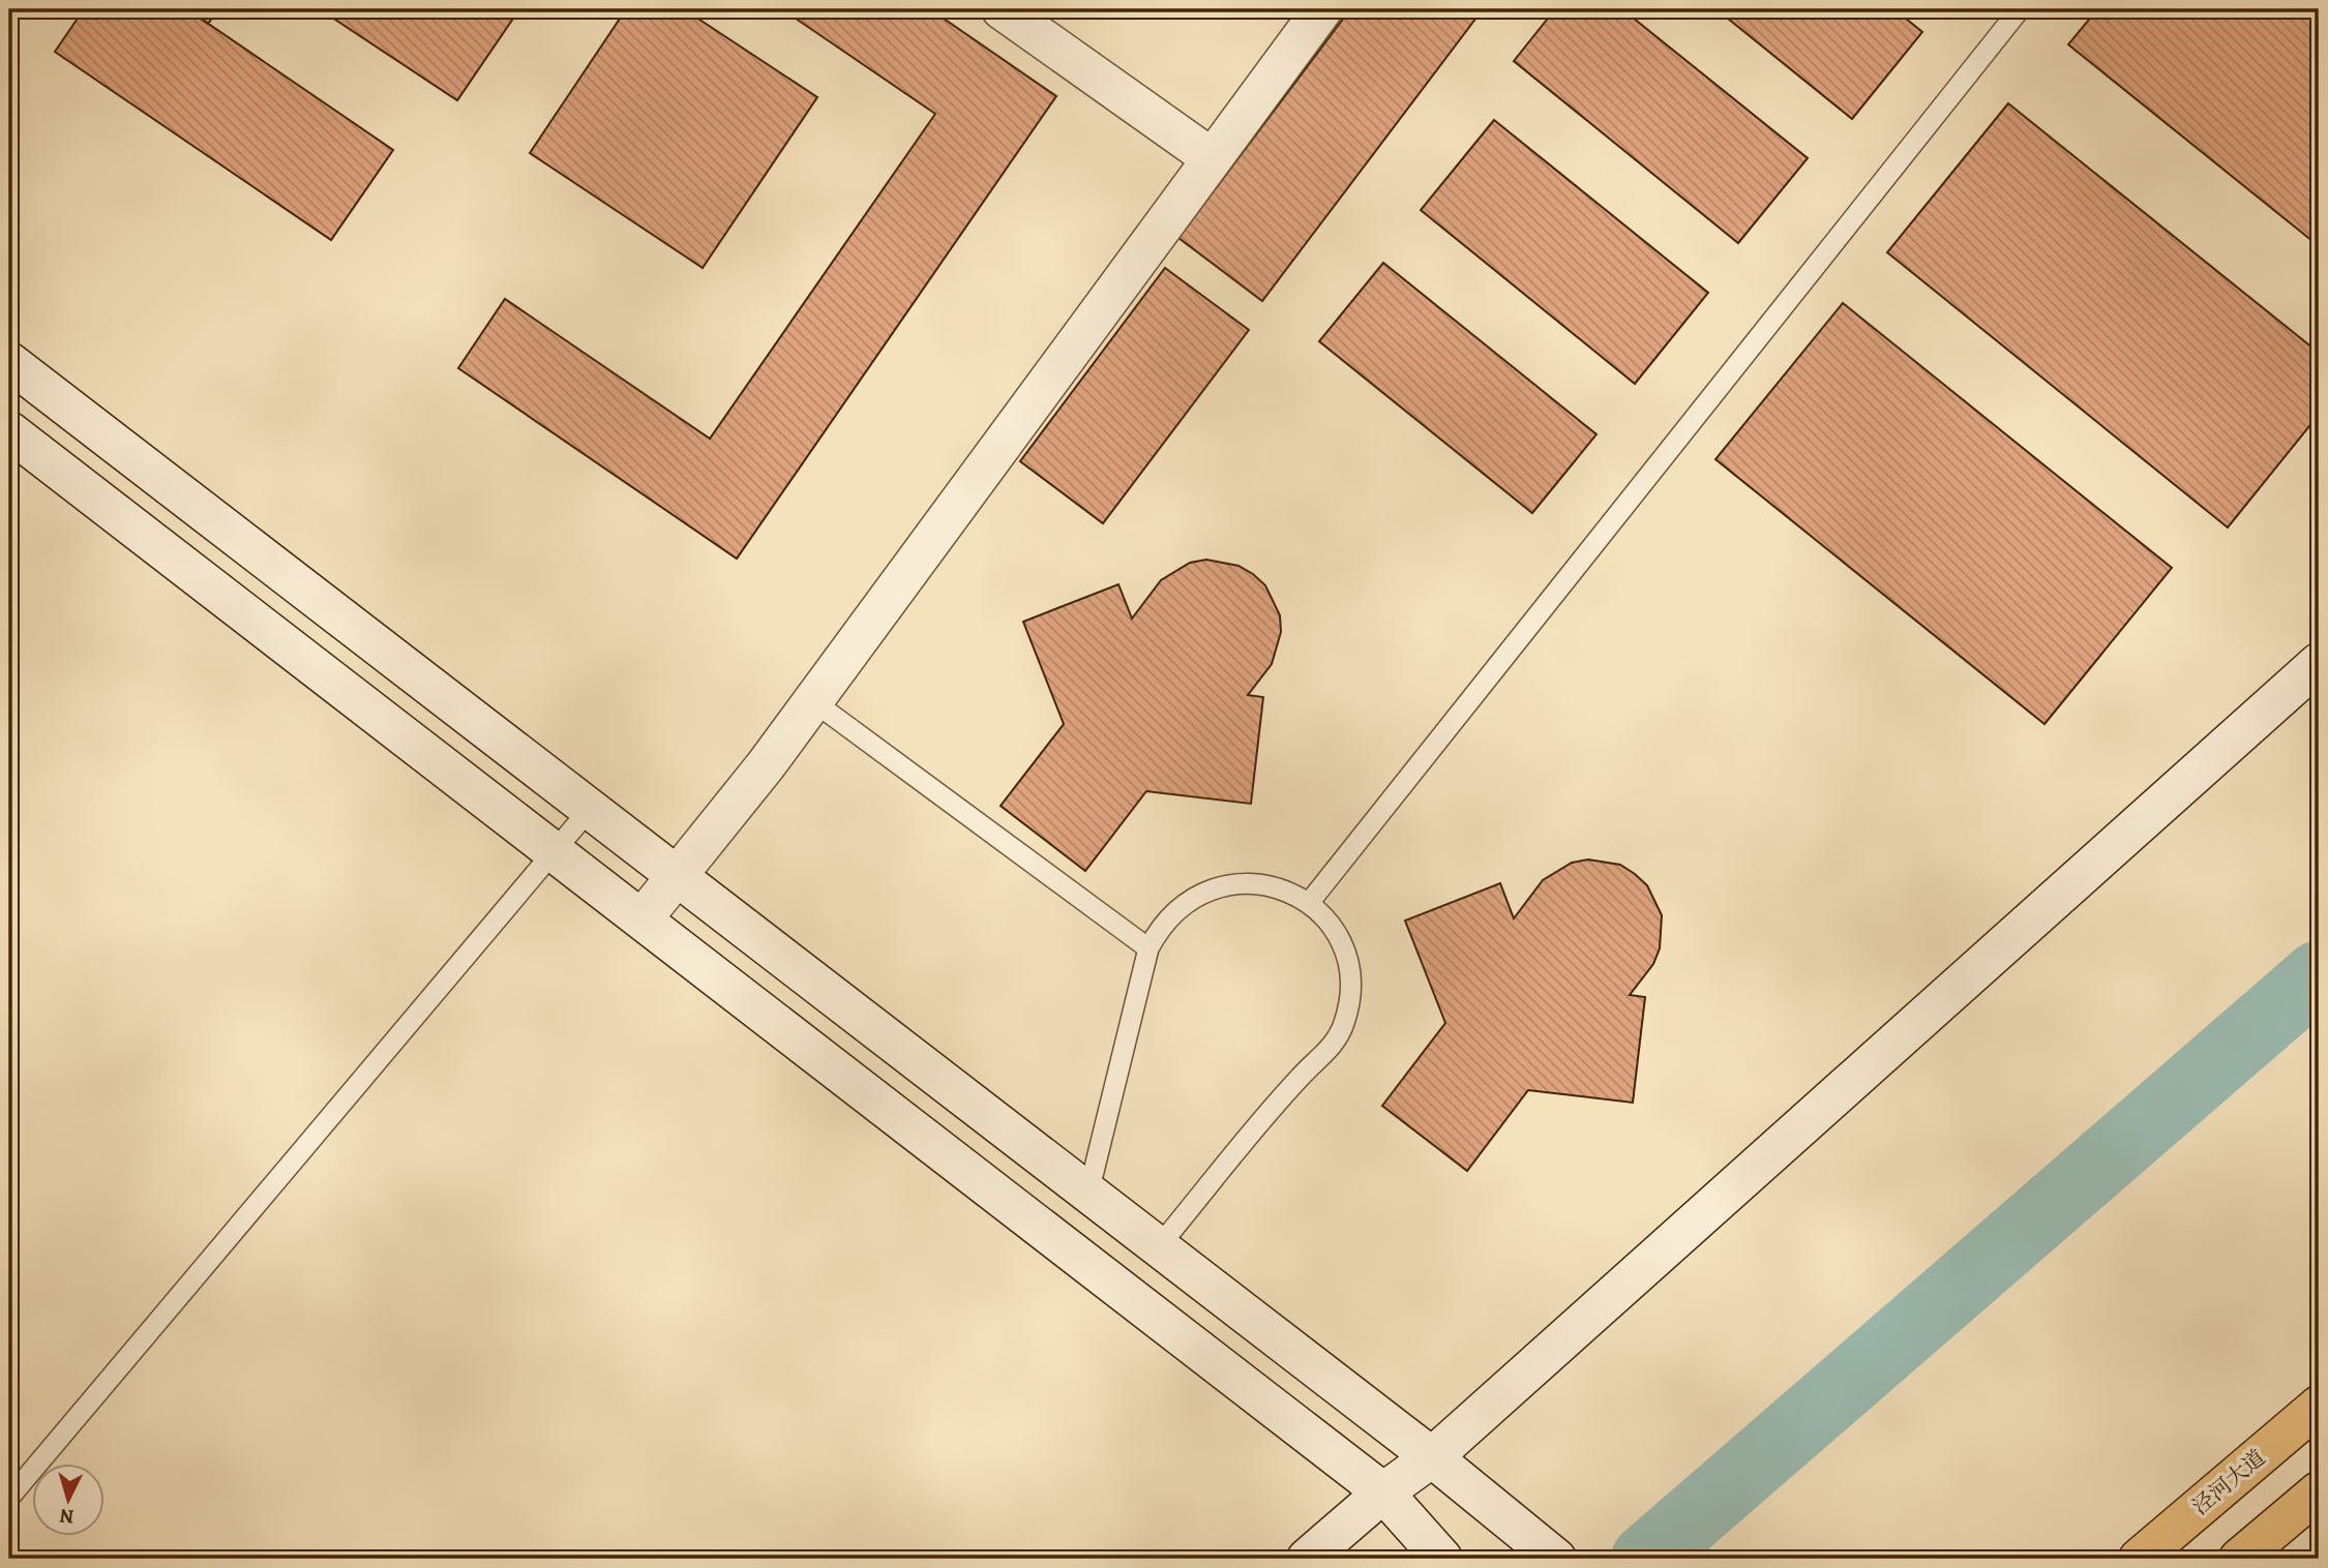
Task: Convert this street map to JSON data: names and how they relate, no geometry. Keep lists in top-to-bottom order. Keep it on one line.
{"streets":{"main road":["泾河大道"]},"north":"bottom"}
